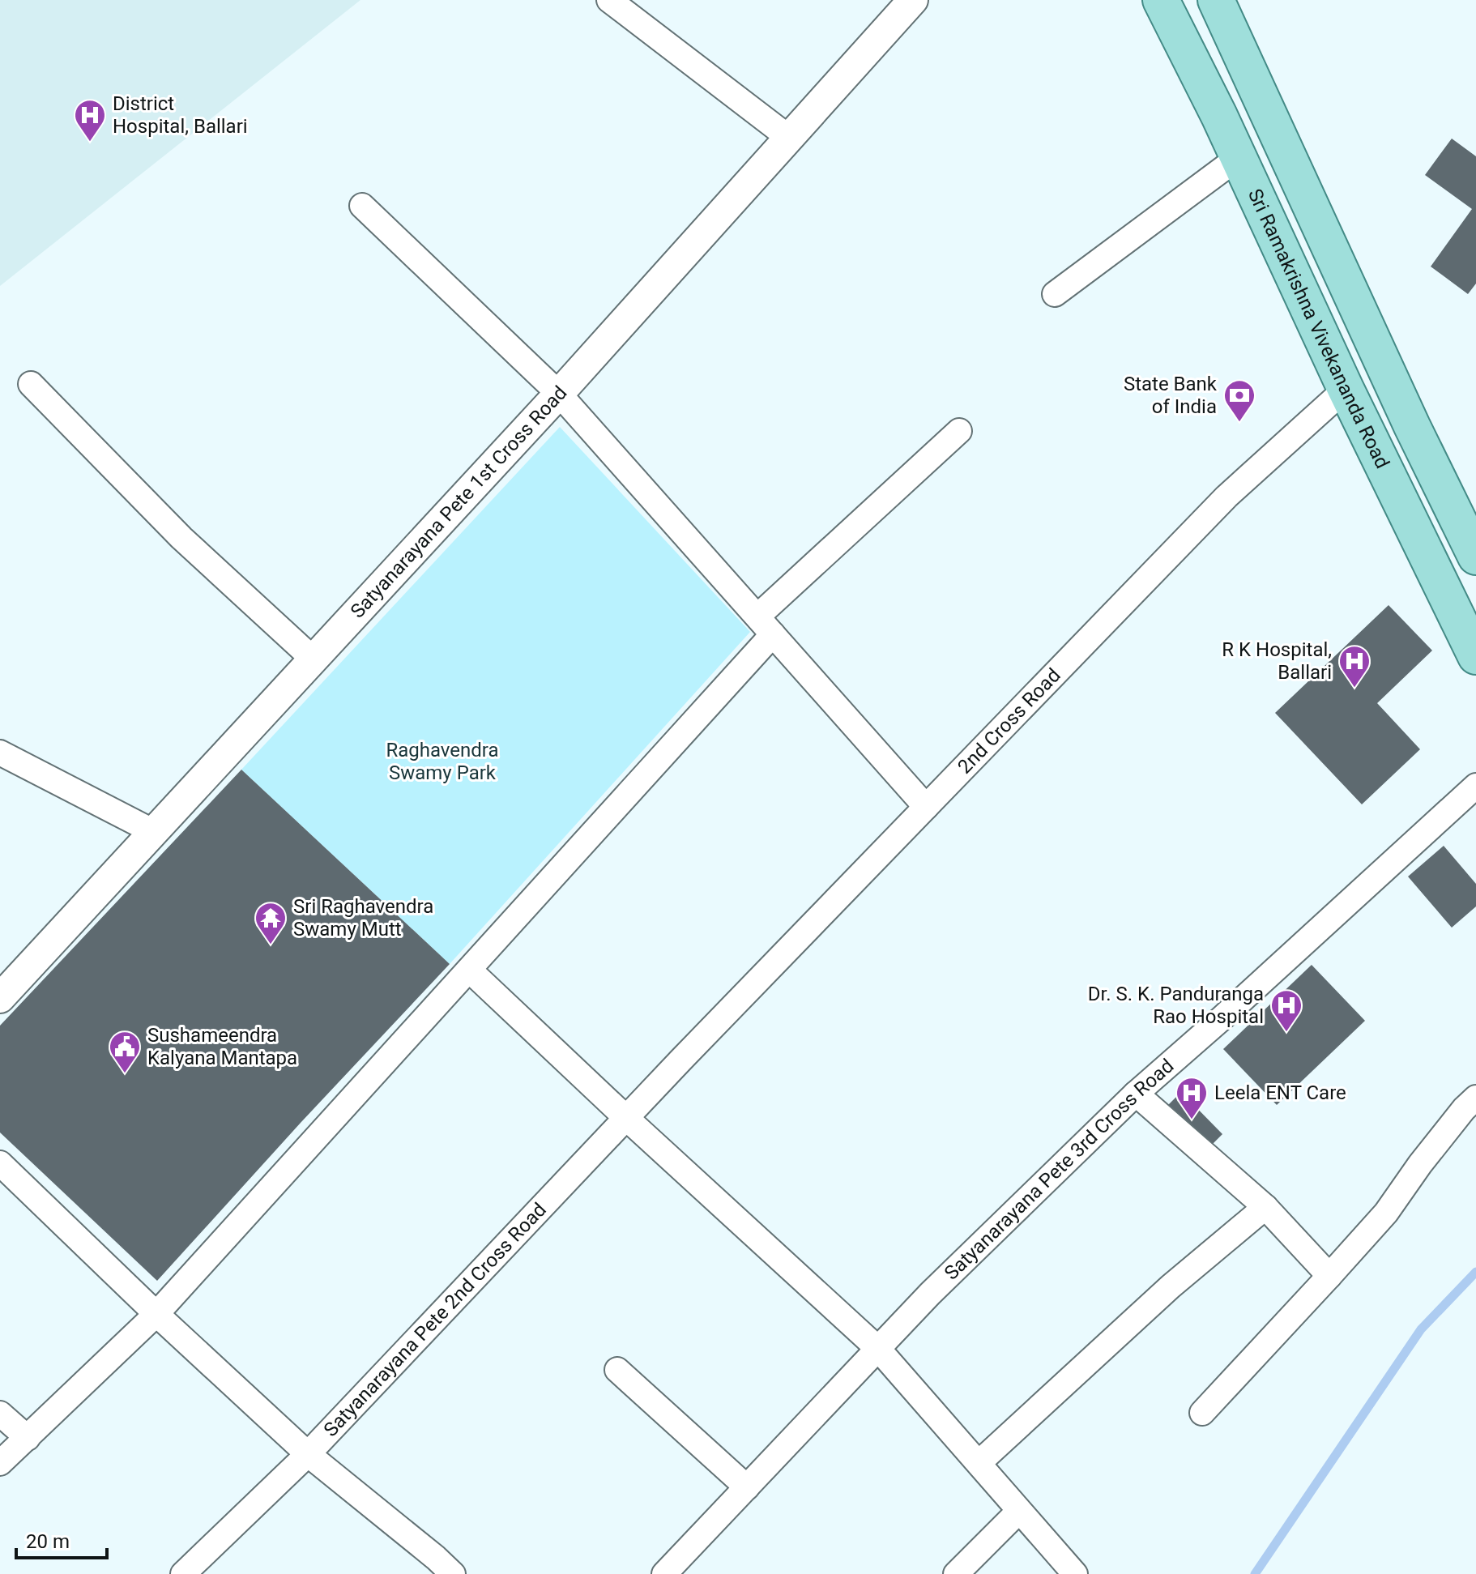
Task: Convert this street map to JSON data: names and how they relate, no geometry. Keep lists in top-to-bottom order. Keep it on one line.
{"streets":{"main road":["Sri Ramakrishna Vivekananda Road"],"street":["Satyanarayana Pete 1st Cross Road","2nd Cross Road","Satyanarayana Pete 3rd Cross Road","Satyanarayana Pete 2nd Cross Road"]},"crossings":[["Sri Ramakrishna Vivekananda Road","2nd Cross Road"],["2nd Cross Road","Satyanarayana Pete 2nd Cross Road"]],"parks":["Raghavendra Swamy Park"],"places":{"hospital":["District Hospital, Ballari","R K Hospital, Ballari","Dr. S. K. Panduranga Rao Hospital","Leela ENT Care"],"bank":["State Bank of India"],"temple":["Sri Raghavendra Swamy Mutt"],"public building":["Sushameendra Kalyana Mantapa"]},"scale_bar":"20 m"}
